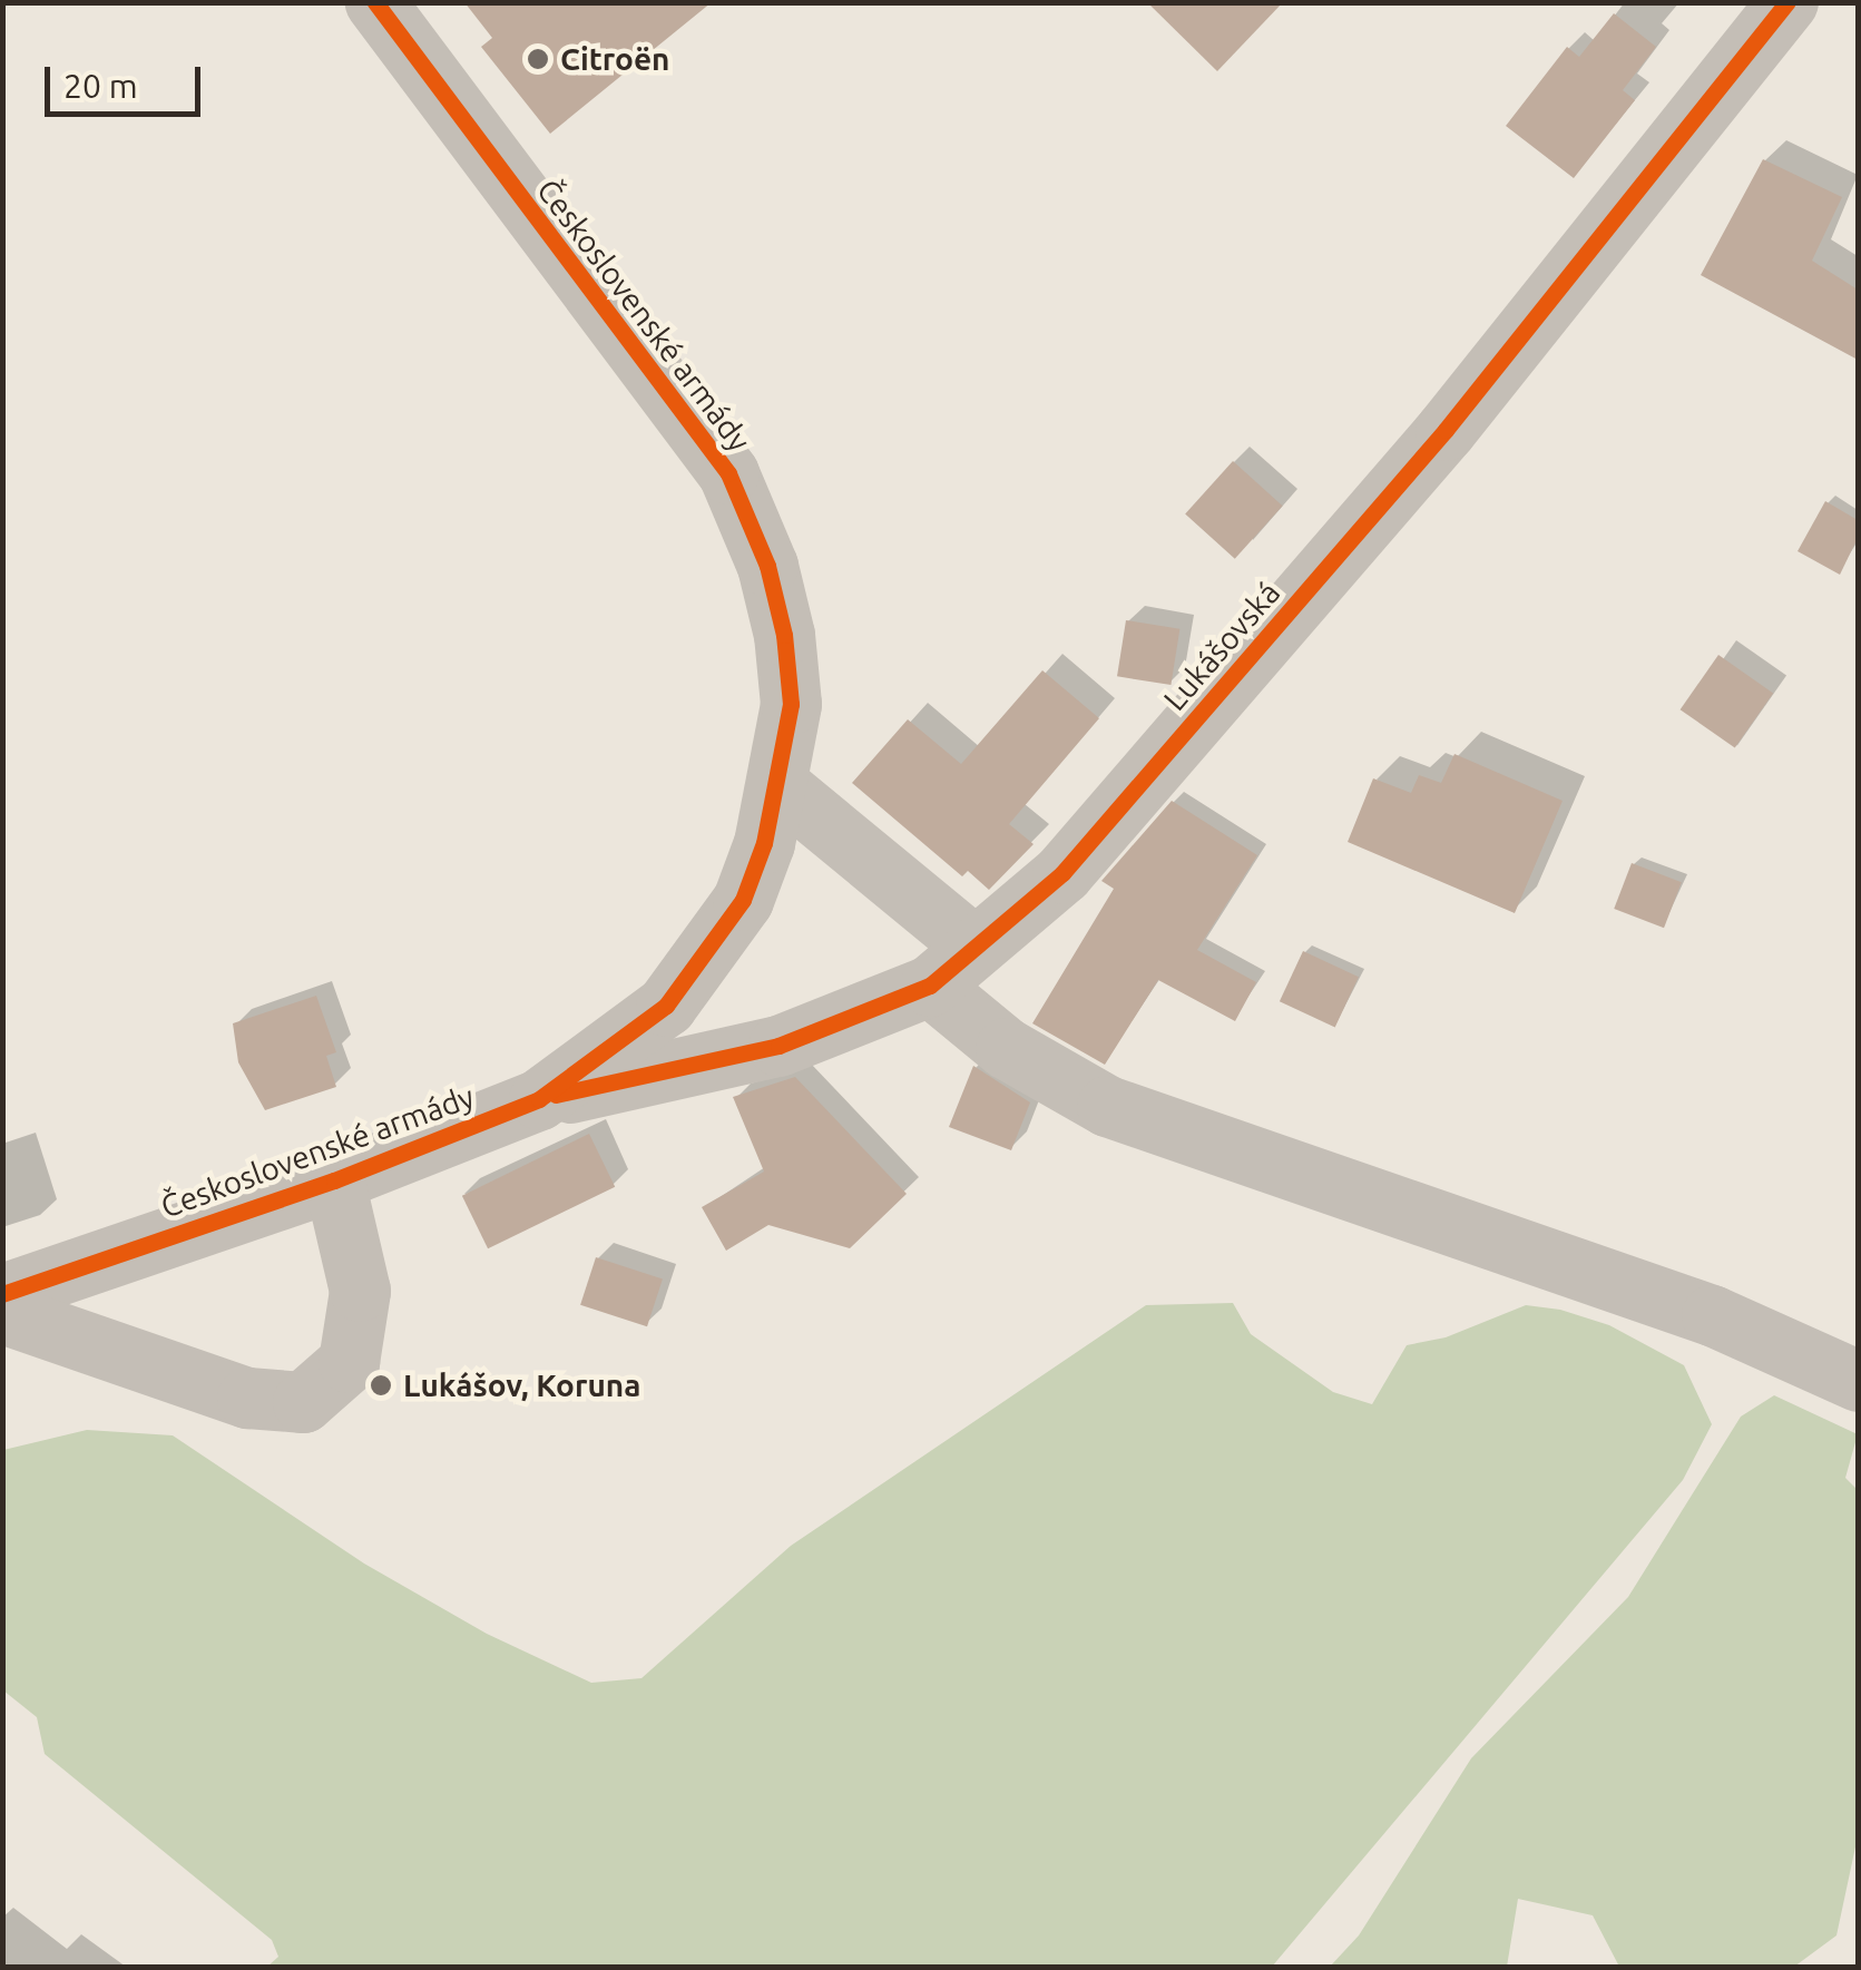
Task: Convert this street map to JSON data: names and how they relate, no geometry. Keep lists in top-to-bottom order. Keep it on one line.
{"streets":{"street":["Československé armády","Lukášovská"]},"crossings":[["Československé armády","Lukášovská"]],"places":["Citroën","Lukášov, Koruna"],"scale_bar":"20 m"}
